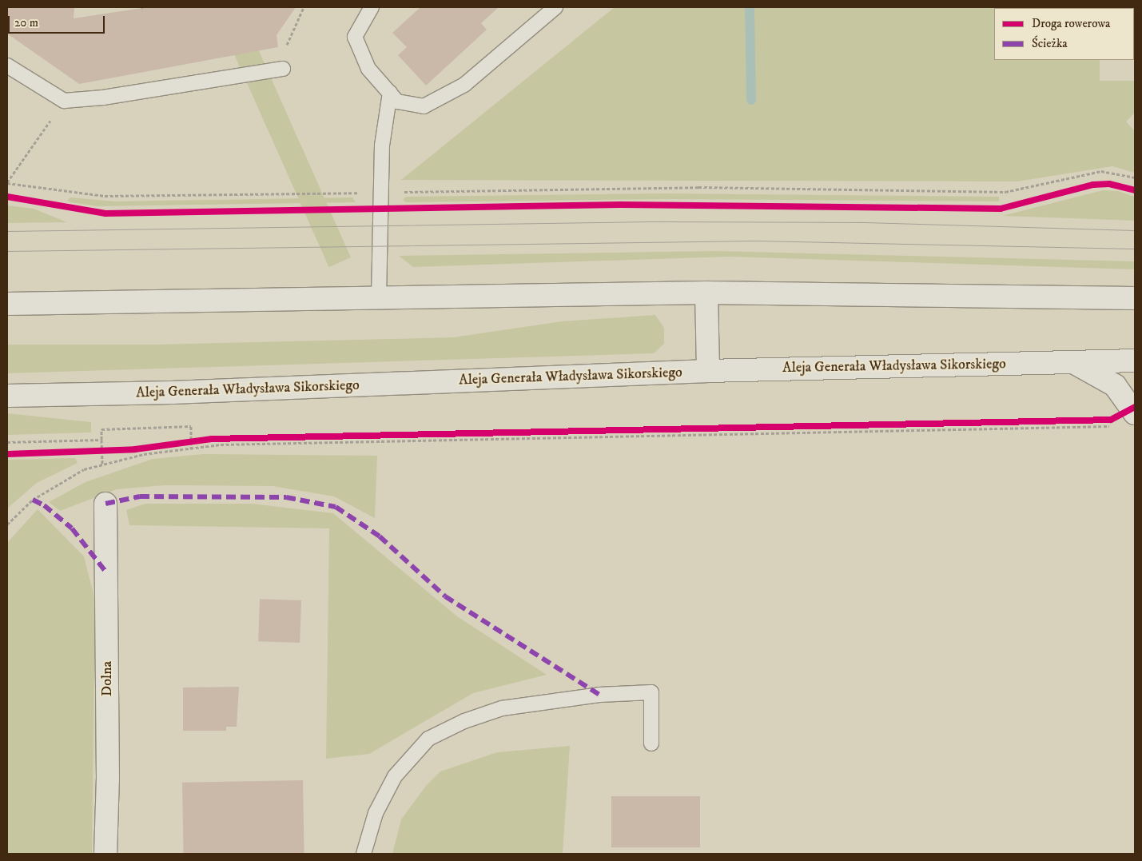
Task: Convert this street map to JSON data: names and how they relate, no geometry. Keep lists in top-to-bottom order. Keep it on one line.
{"streets":{"main road":["Aleja Generała Władysława Sikorskiego","Dolna"]},"legend":["Droga rowerowa","Ścieżka"],"scale_bar":"20 m"}
